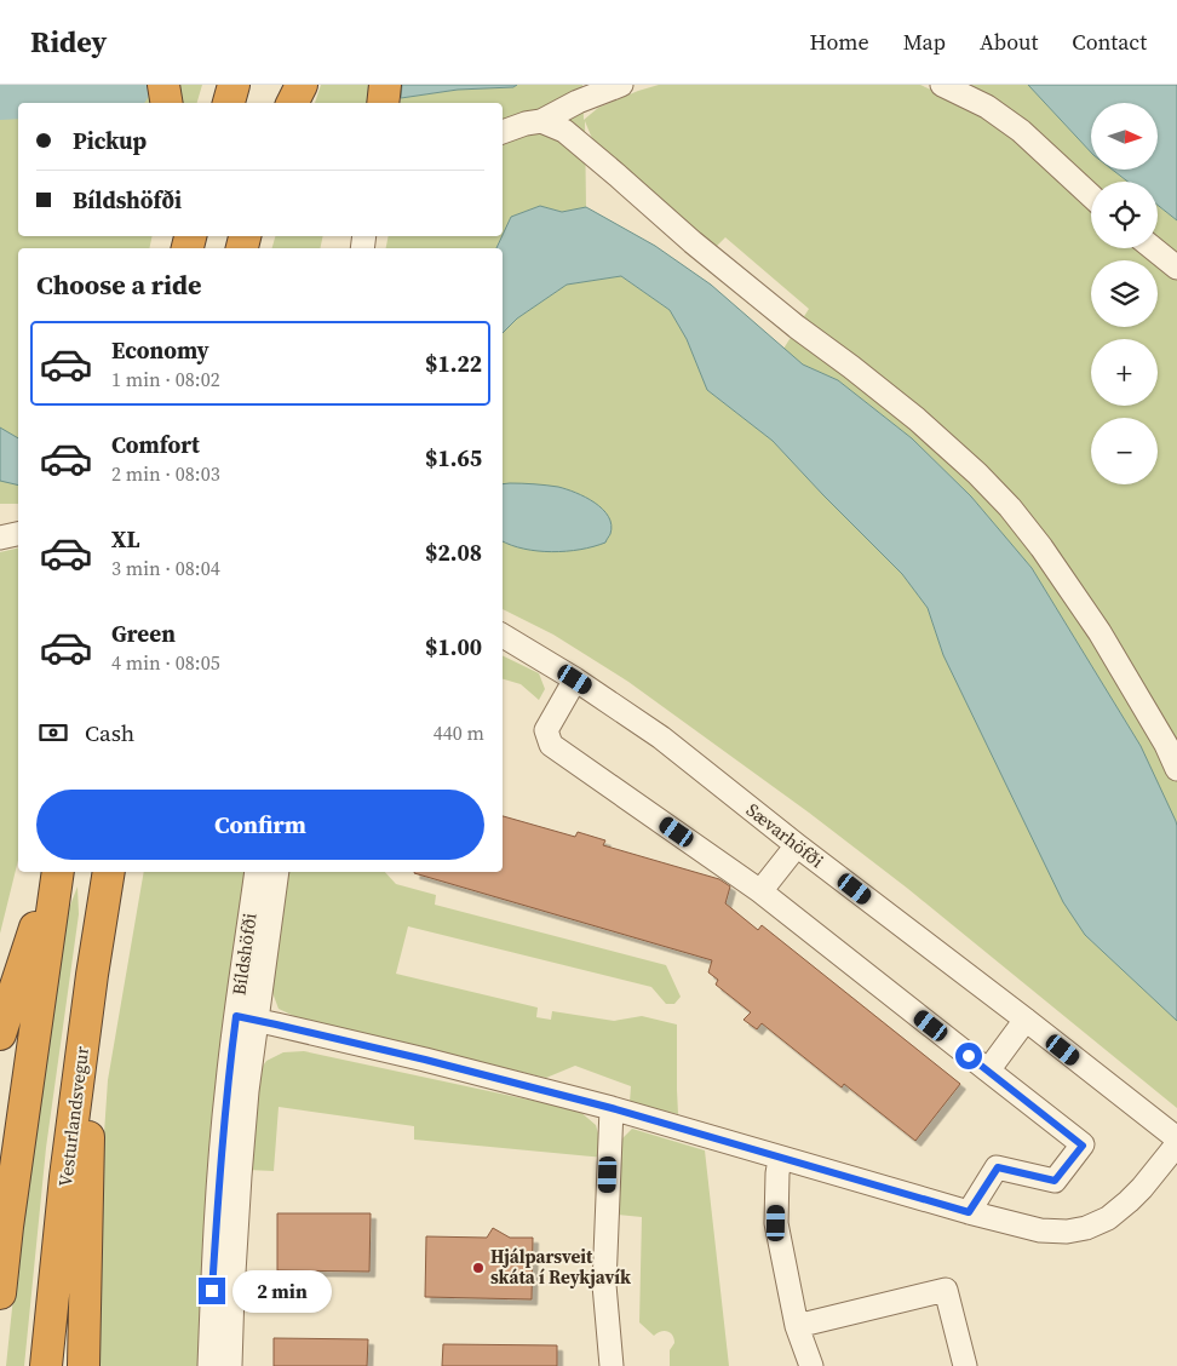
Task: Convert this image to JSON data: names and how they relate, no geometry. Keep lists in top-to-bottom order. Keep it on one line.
{"streets":{"highway":["Vesturlandsvegur"],"street":["Sævarhöfði","Bíldshöfði"]},"places":["Hjálparsveit skáta í Reykjavík"],"north":"right","page":{"header":"Ridey","nav":["Home","Map","About","Contact"],"map_buttons":["+","−"],"banner":["Pickup","Bíldshöfði"],"heading":"Choose a ride","list":[{"name":"Economy","note":"1 min · 08:02","value":"$1.22"},{"name":"Comfort","note":"2 min · 08:03","value":"$1.65"},{"name":"XL","note":"3 min · 08:04","value":"$2.08"},{"name":"Green","note":"4 min · 08:05","value":"$1.00"}],"pay":["Cash","440 m"],"buttons":"Confirm","bubble":"2 min"}}
